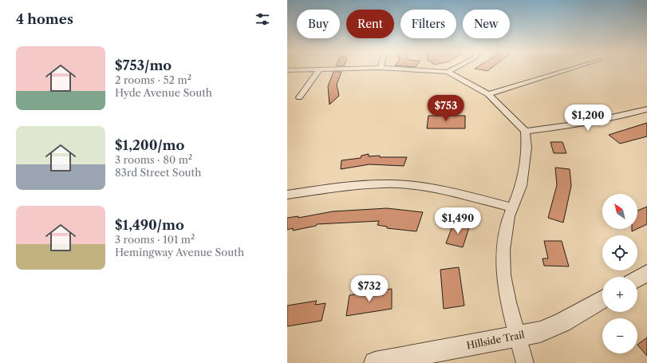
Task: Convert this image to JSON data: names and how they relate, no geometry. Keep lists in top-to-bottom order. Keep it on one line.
{"streets":{"street":["Hillside Trail"]},"north":"top left","page":{"heading":"4 homes","chip":["Buy","Rent","Filters","New"],"list":[{"name":"$753/mo","note":"2 rooms · 52 m² · Hyde Avenue South"},{"name":"$1,200/mo","note":"3 rooms · 80 m² · 83rd Street South"},{"name":"$1,490/mo","note":"3 rooms · 101 m² · Hemingway Avenue South"}],"price":["$753","$1,200","$1,490","$732"],"map_buttons":["+","−"]}}
